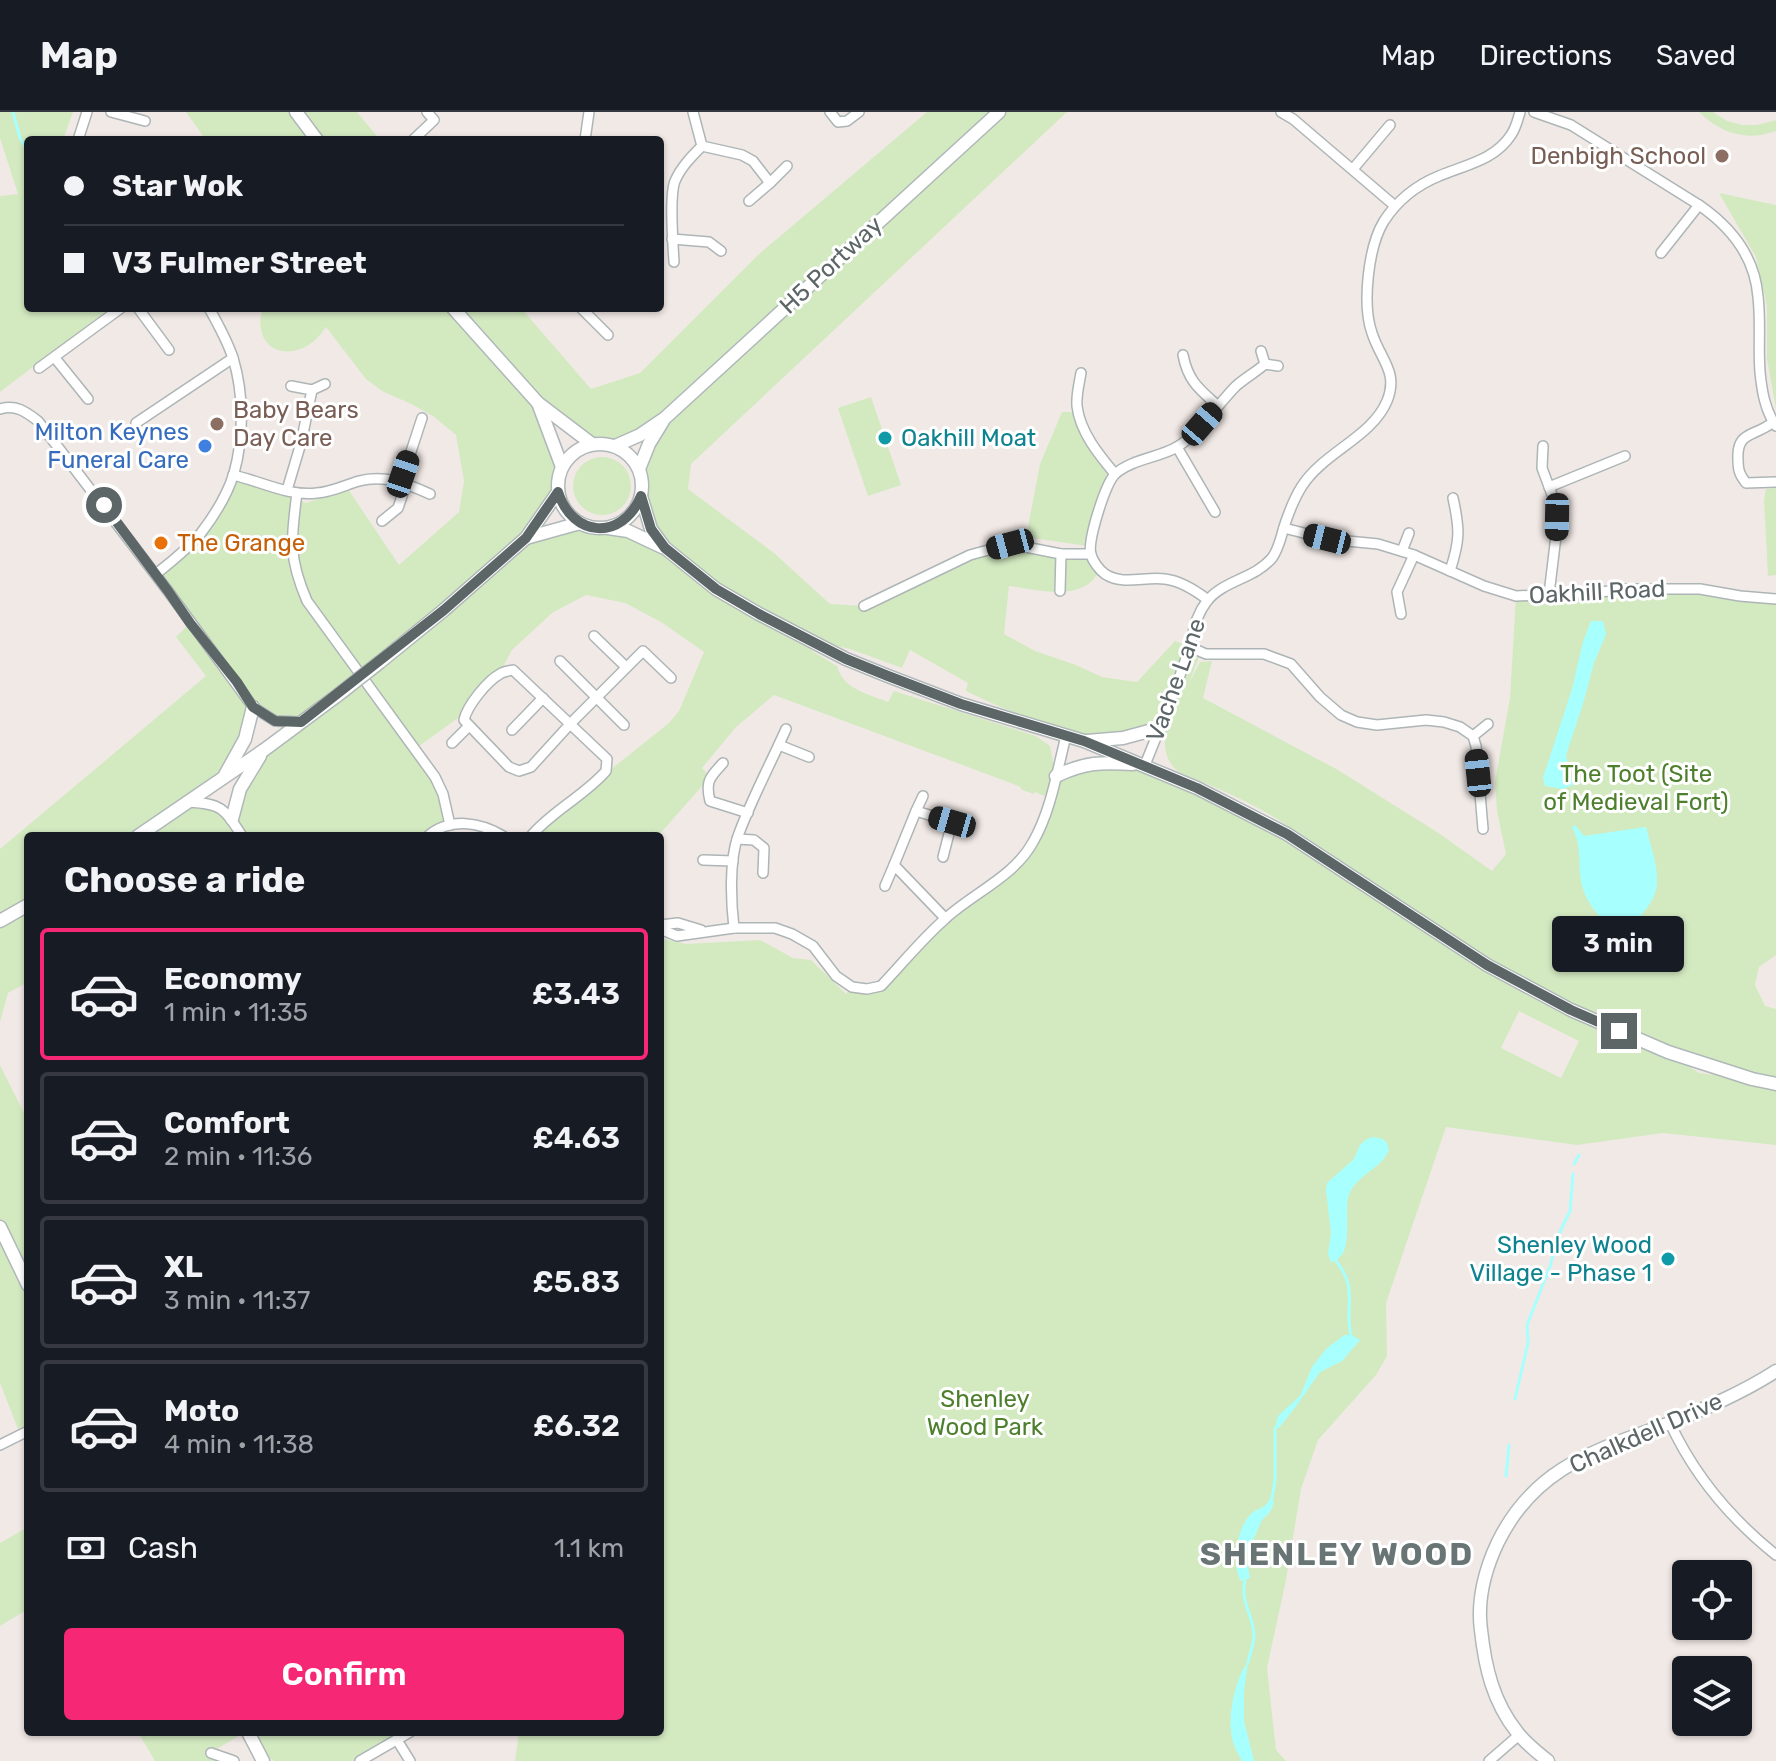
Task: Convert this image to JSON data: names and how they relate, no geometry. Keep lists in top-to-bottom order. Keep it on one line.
{"streets":{"street":["H5 Portway","Oakhill Road","Vache Lane","Chalkdell Drive"]},"crossings":[["Oakhill Road","Vache Lane"]],"districts":["SHENLEY WOOD"],"parks":["The Toot (Site of Medieval Fort)","Shenley Wood Park"],"places":["Denbigh School","Baby Bears Day Care","Oakhill Moat","Milton Keynes Funeral Care","The Grange","Shenley Wood Village - Phase 1"],"page":{"header":"Map","nav":["Map","Directions","Saved"],"banner":["Star Wok","V3 Fulmer Street"],"heading":"Choose a ride","bubble":"3 min","list":[{"name":"Economy","note":"1 min · 11:35","value":"£3.43"},{"name":"Comfort","note":"2 min · 11:36","value":"£4.63"},{"name":"XL","note":"3 min · 11:37","value":"£5.83"},{"name":"Moto","note":"4 min · 11:38","value":"£6.32"}],"pay":["Cash","1.1 km"],"buttons":"Confirm"}}
